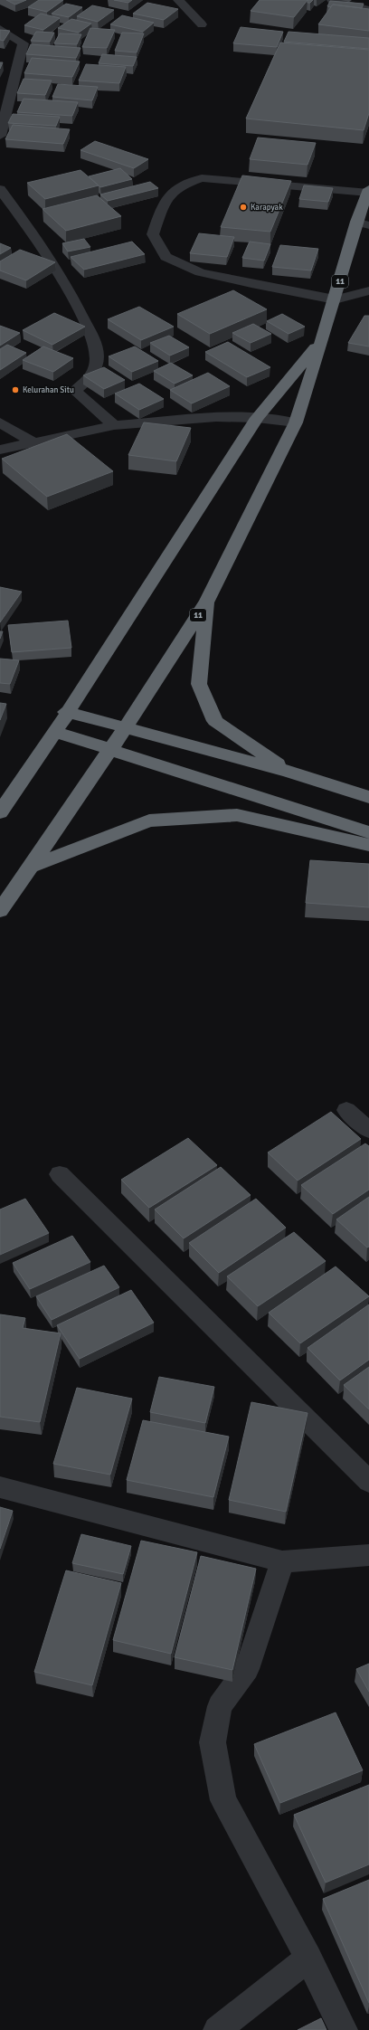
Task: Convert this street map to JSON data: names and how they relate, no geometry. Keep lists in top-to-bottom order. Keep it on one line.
{"streets":{"highway":["11"]},"places":["Karapyak","Kelurahan Situ"]}
